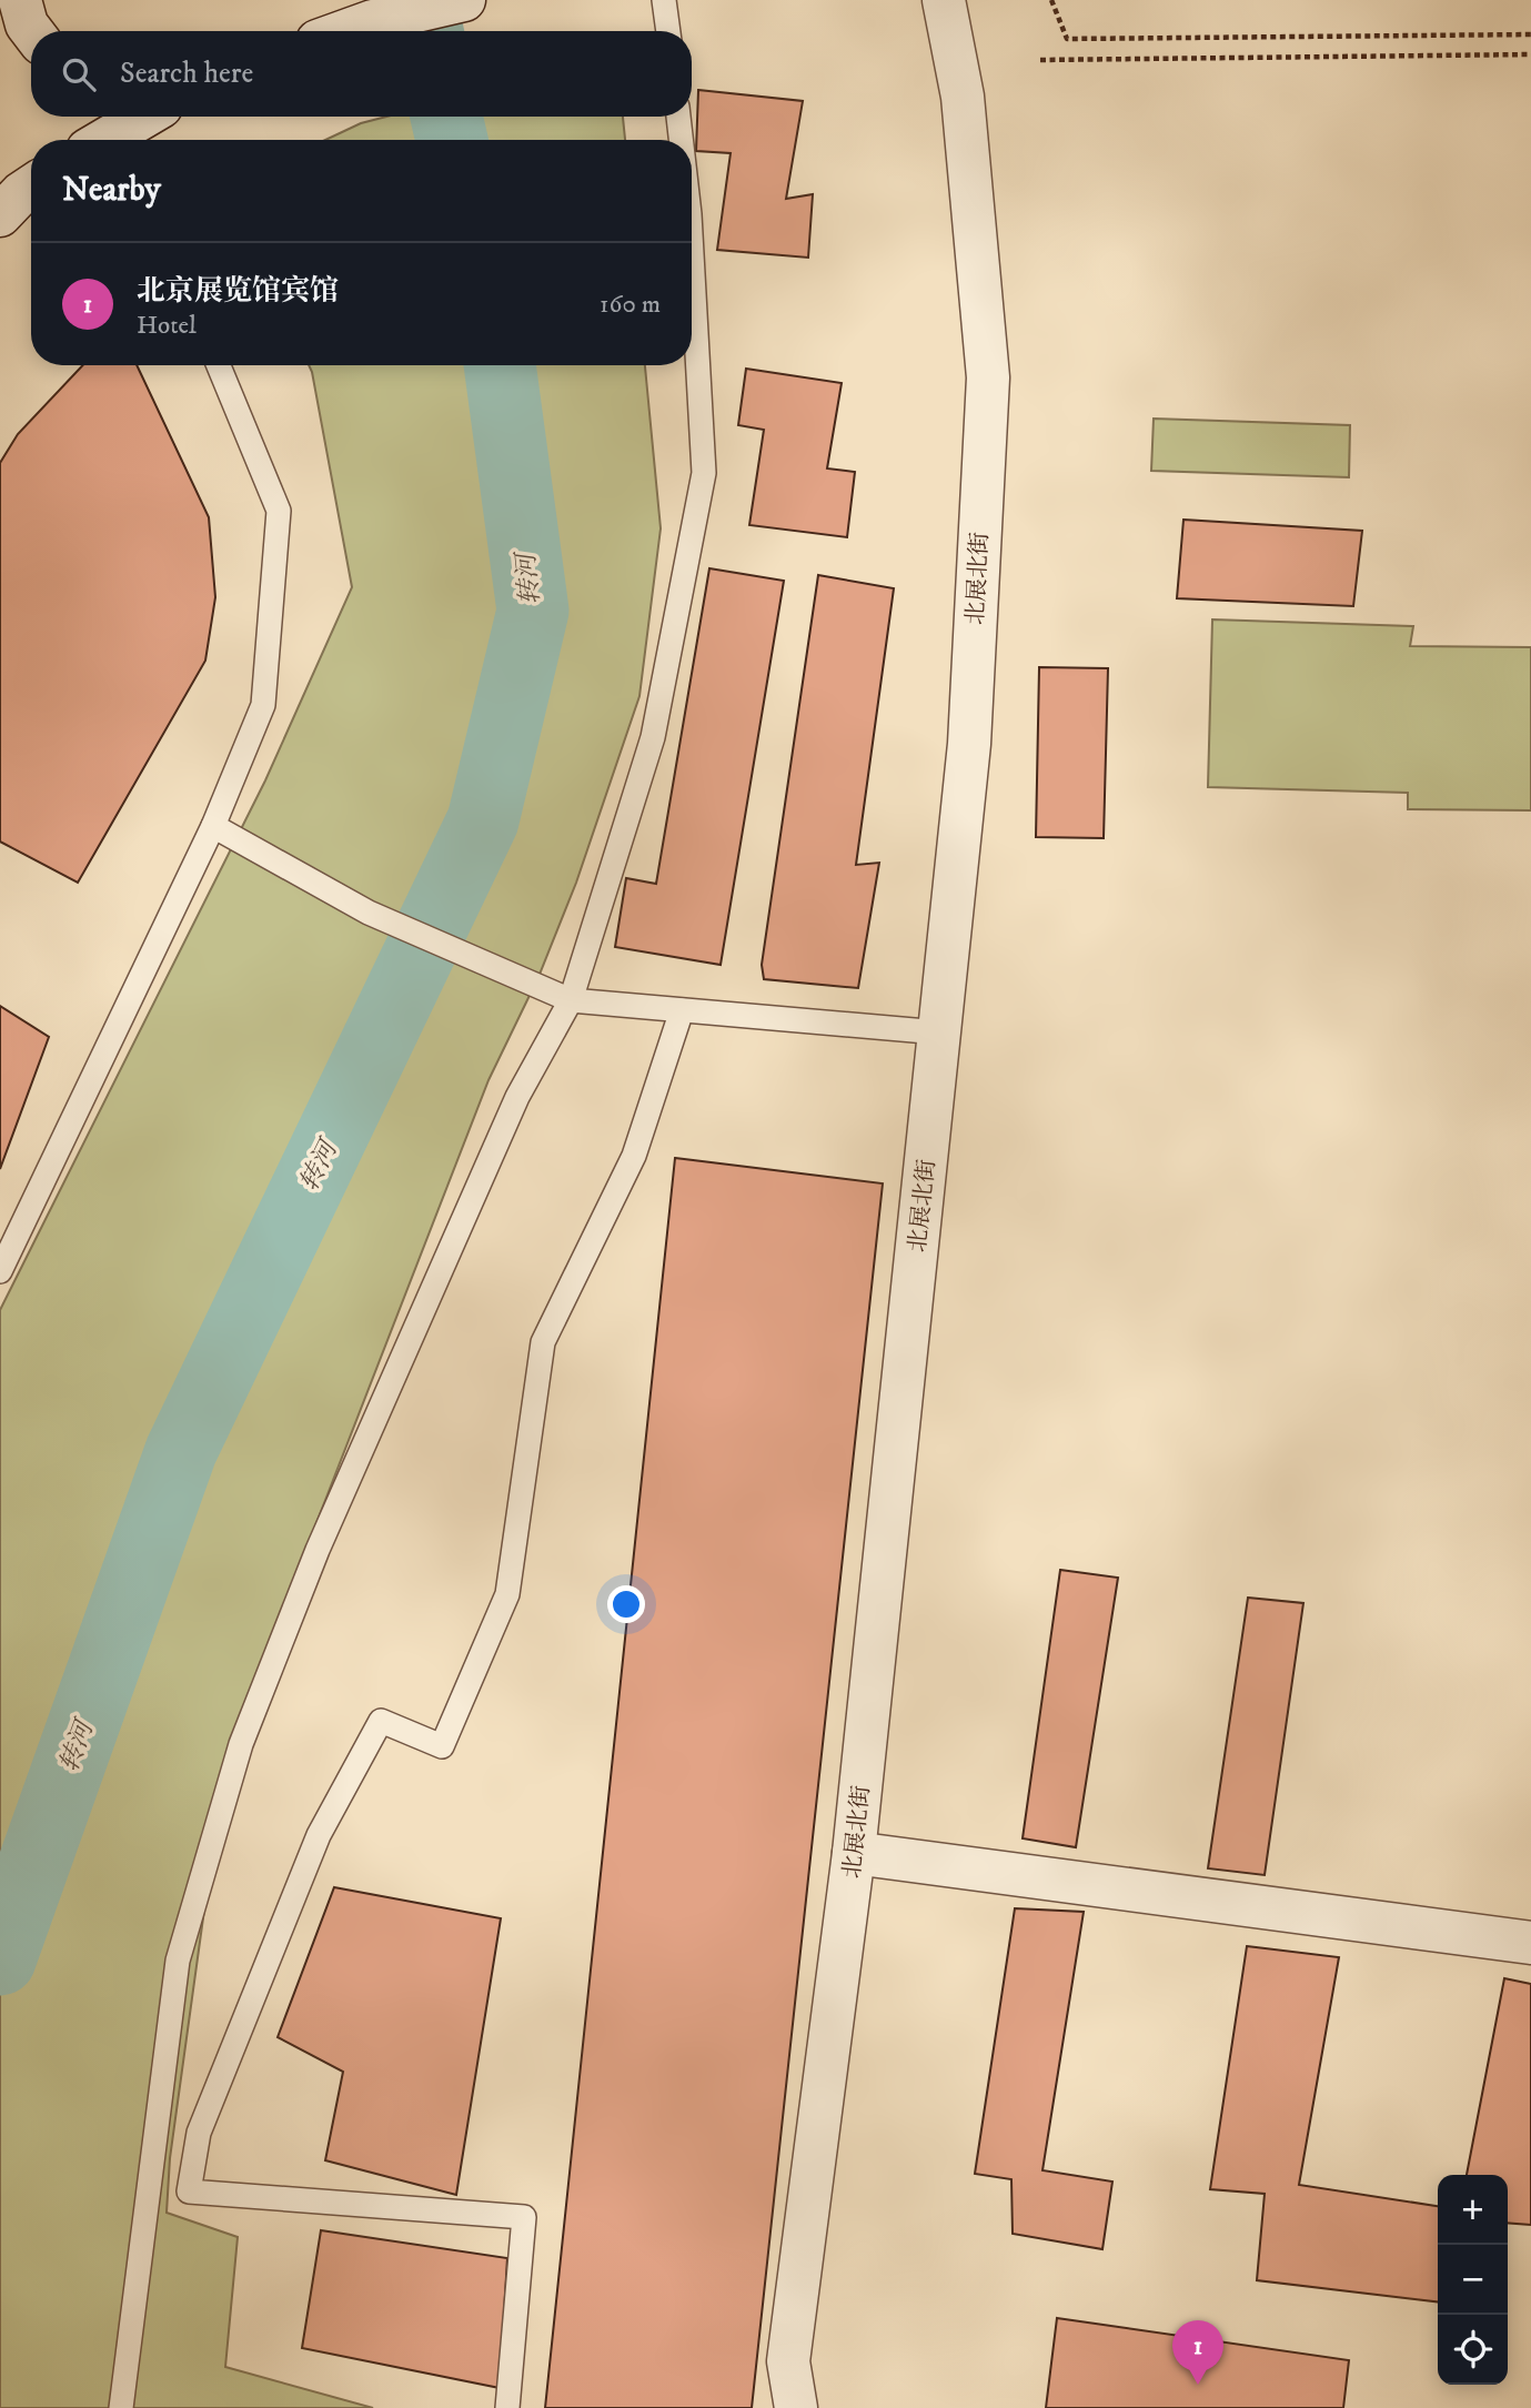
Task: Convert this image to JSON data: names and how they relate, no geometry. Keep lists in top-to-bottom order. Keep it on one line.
{"streets":{"street":["北展北街"]},"water":["转河"],"page":{"search":"Search here","heading":"Nearby","list":[{"mark":"1","name":"北京展览馆宾馆","note":"Hotel","value":"160 m"}],"map_buttons":["+","−"],"pins":"1"}}
